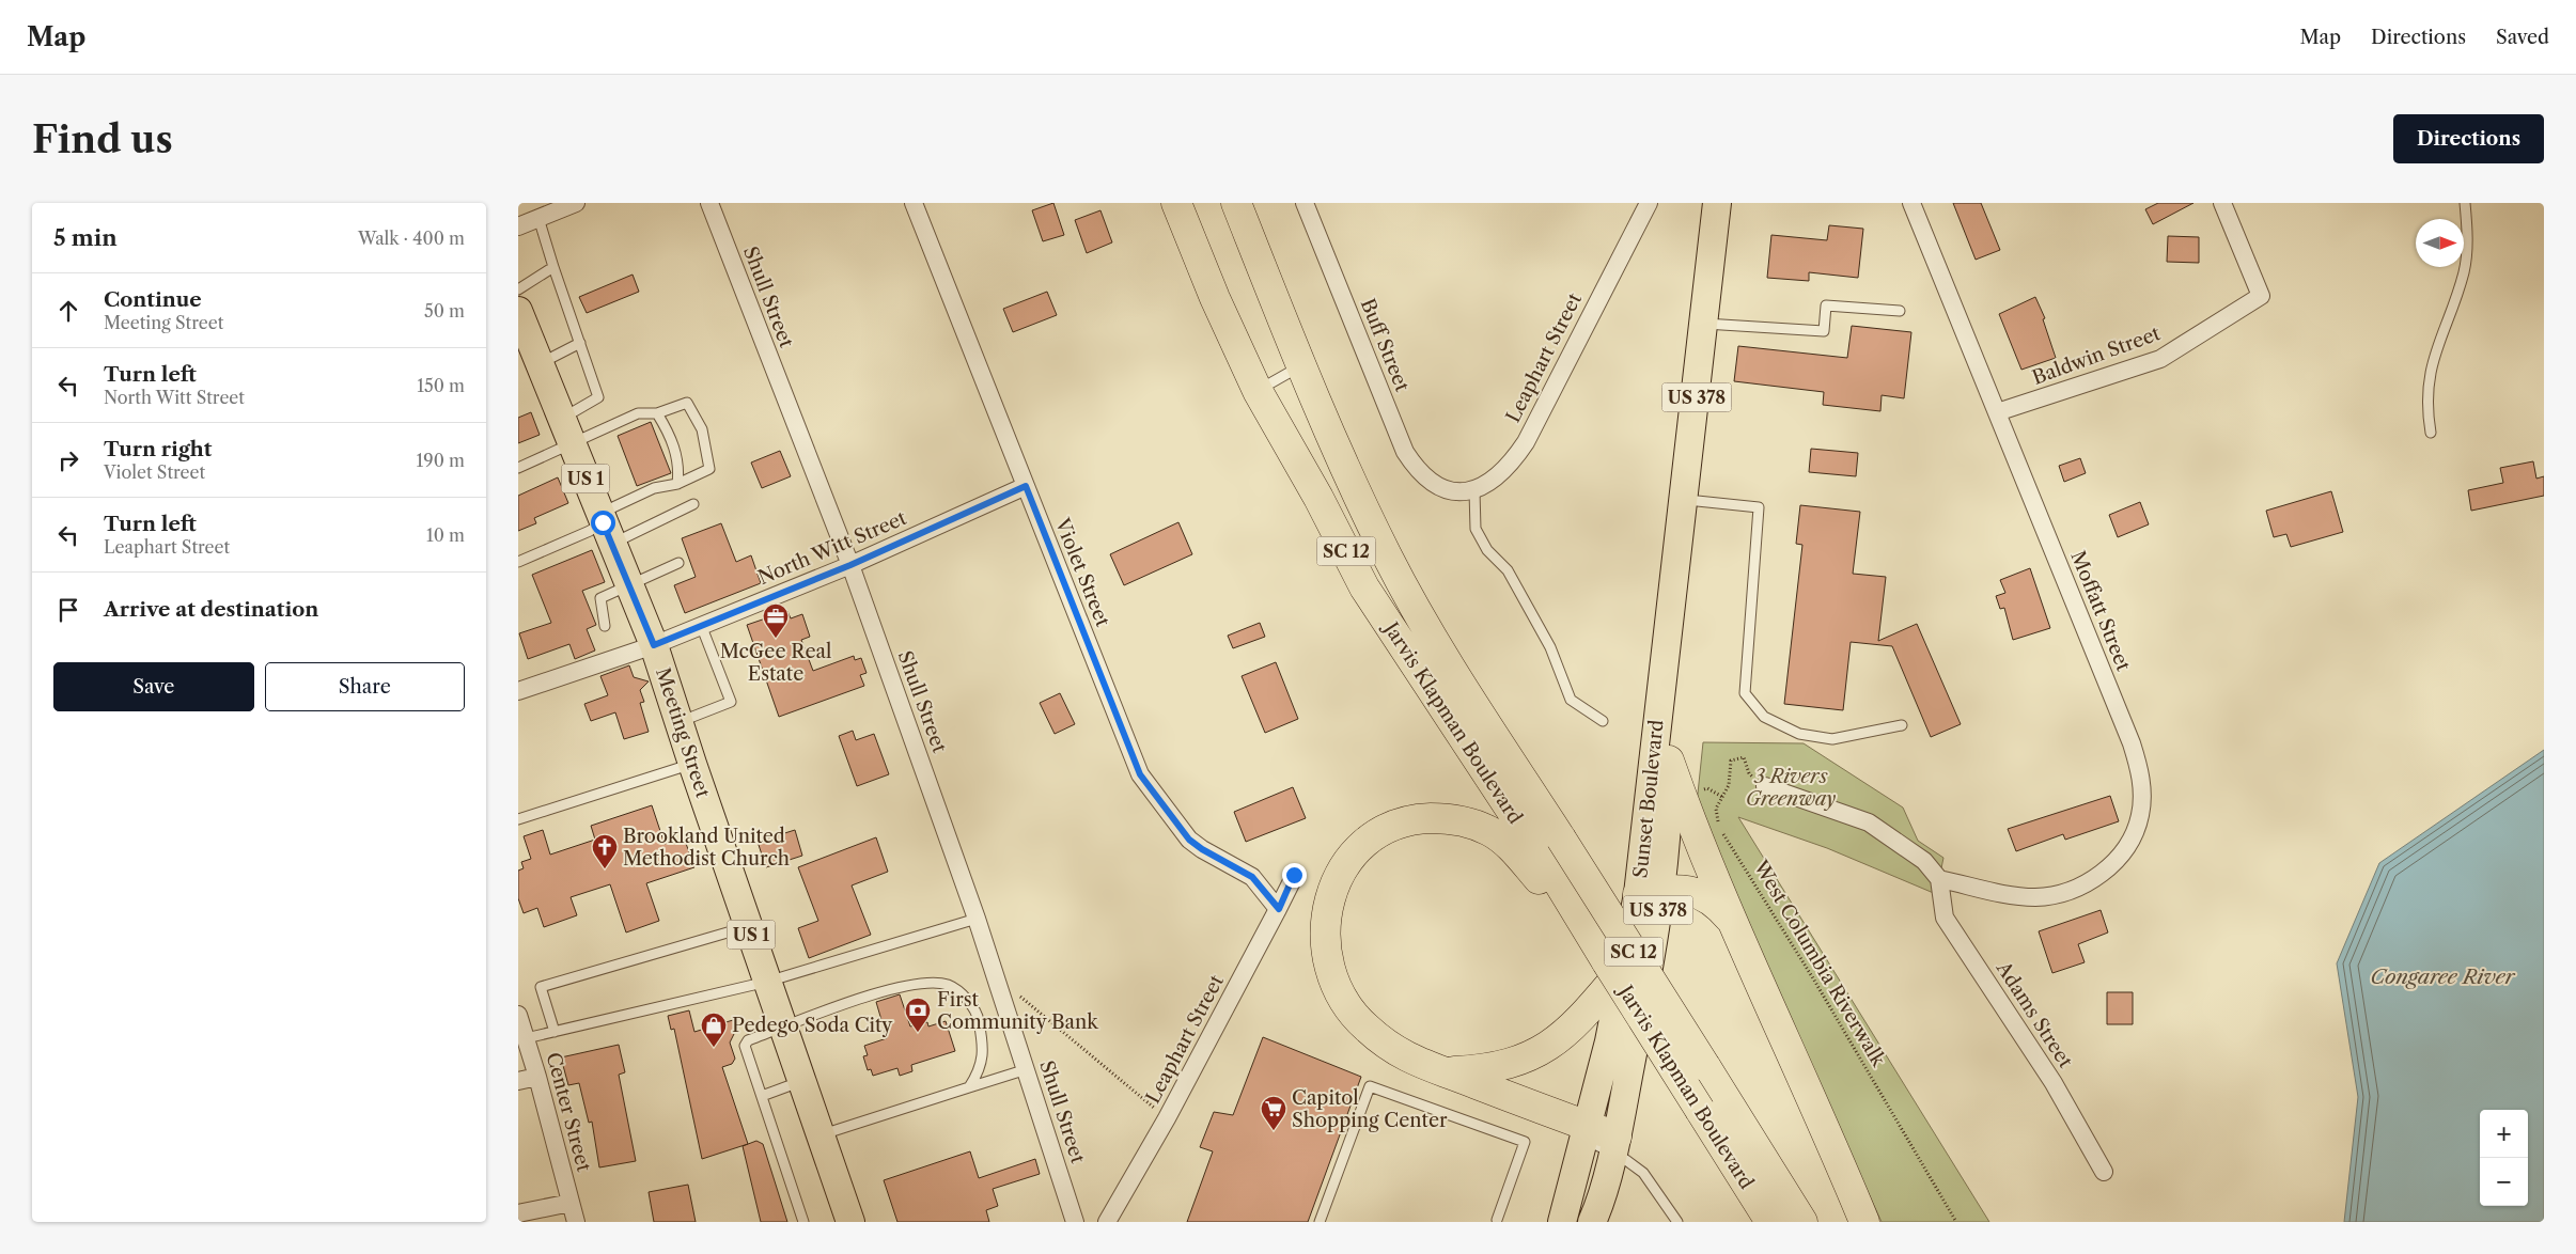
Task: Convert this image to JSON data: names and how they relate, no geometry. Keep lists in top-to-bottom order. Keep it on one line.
{"streets":{"highway":["SC 12","Jarvis Klapman Boulevard"],"main road":["US 378","US 1","Meeting Street","Sunset Boulevard"],"street":["Shull Street","Buff Street","Baldwin Street","Leaphart Street","North Witt Street","Violet Street","Moffatt Street","Adams Street","Center Street"],"path":["West Columbia Riverwalk"]},"crossings":[["Shull Street","North Witt Street"],["Buff Street","Leaphart Street"],["Baldwin Street","Moffatt Street"],["Leaphart Street","Violet Street"],["North Witt Street","Violet Street"],["North Witt Street","Meeting Street"],["Moffatt Street","Adams Street"],["Jarvis Klapman Boulevard","Sunset Boulevard"]],"water":["Congaree River"],"parks":["3 Rivers Greenway"],"places":{"office":["McGee Real Estate"],"church":["Brookland United Methodist Church"],"bank":["First Community Bank"],"shop":["Pedego Soda City"],"supermarket":["Capitol Shopping Center"]},"north":"right","page":{"header":"Map","nav":["Map","Directions","Saved"],"buttons":["Directions",["Save","Share"]],"title":"Find us","heading":["5 min","Walk · 400 m"],"list":[["Continue","Meeting Street","50 m"],["Turn left","North Witt Street","150 m"],["Turn right","Violet Street","190 m"],["Turn left","Leaphart Street","10 m"],"Arrive at destination"],"map_buttons":["+","−"]}}
